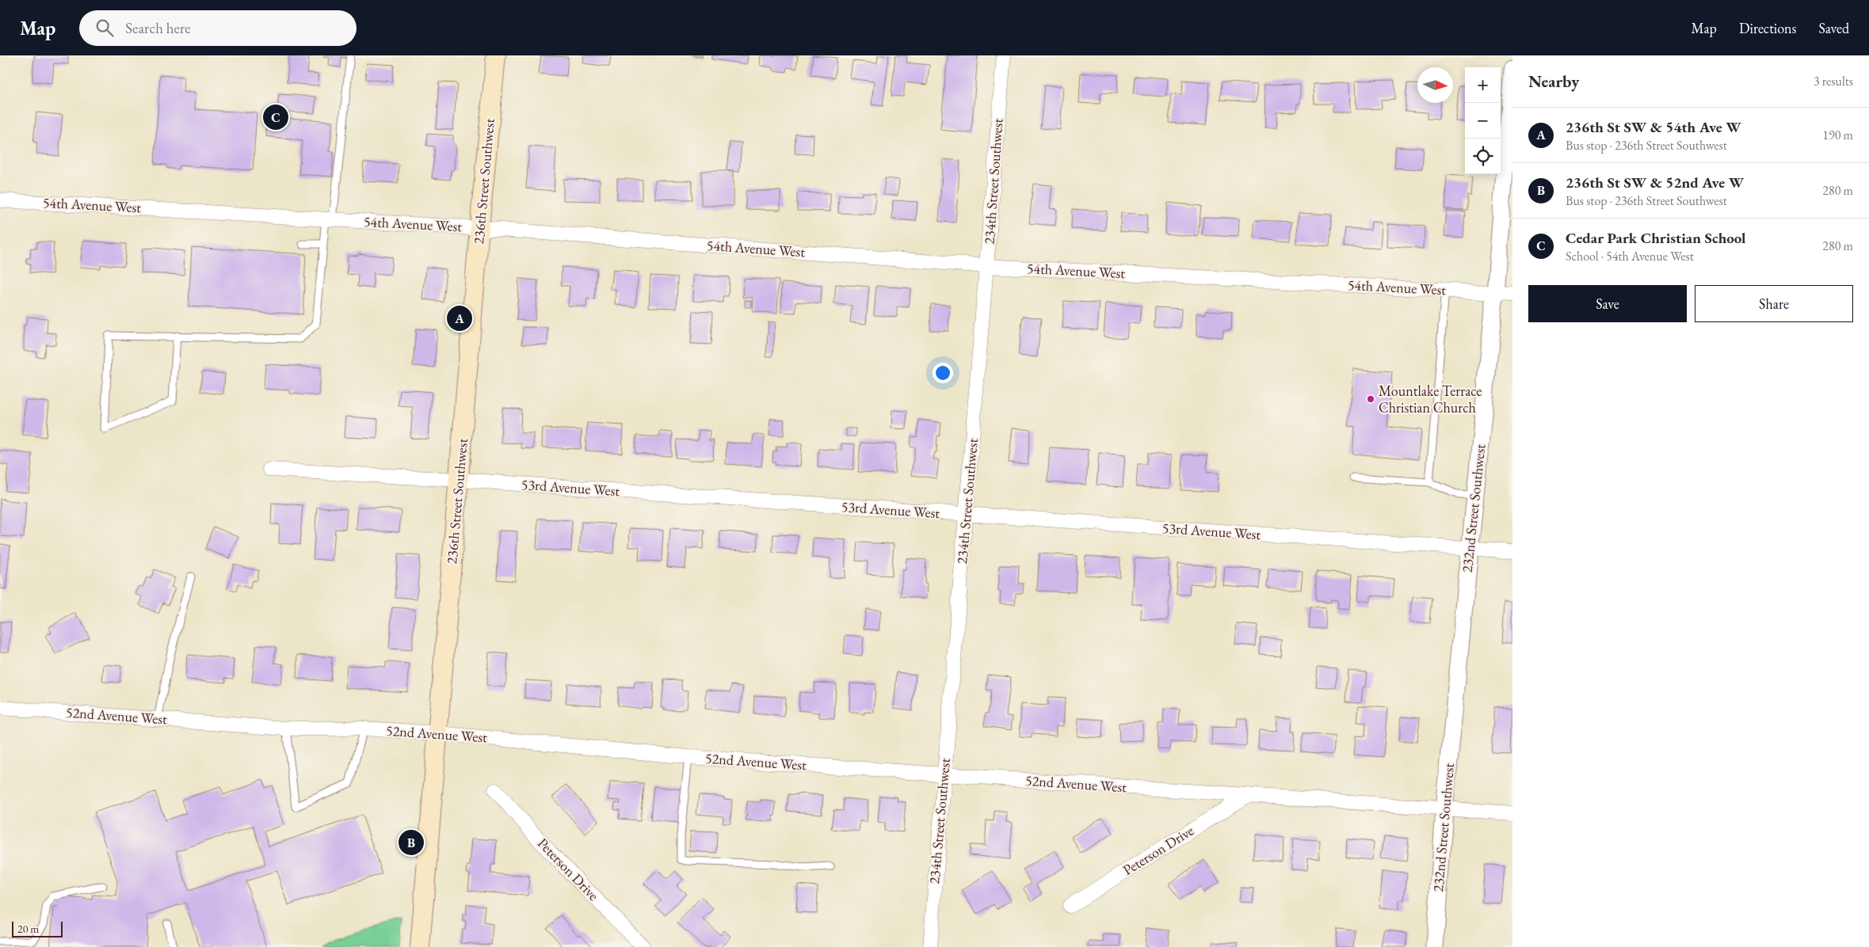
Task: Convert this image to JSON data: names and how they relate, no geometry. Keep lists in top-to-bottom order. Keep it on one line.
{"streets":{"main road":["236th Street Southwest"],"street":["234th Street Southwest","54th Avenue West","53rd Avenue West","232nd Street Southwest","52nd Avenue West","Peterson Drive"]},"crossings":[["236th Street Southwest","54th Avenue West"],["236th Street Southwest","53rd Avenue West"],["236th Street Southwest","52nd Avenue West"],["234th Street Southwest","54th Avenue West"],["234th Street Southwest","53rd Avenue West"],["234th Street Southwest","52nd Avenue West"],["54th Avenue West","232nd Street Southwest"],["53rd Avenue West","232nd Street Southwest"],["232nd Street Southwest","52nd Avenue West"],["52nd Avenue West","Peterson Drive"]],"places":["Mountlake Terrace Christian Church"],"scale_bar":"20 m","north":"right","page":{"header":"Map","search":"Search here","nav":["Map","Directions","Saved"],"heading":["Nearby","3 results"],"map_buttons":["+","−"],"pins":["C","A","B"],"list":[{"mark":"A","name":"236th St SW & 54th Ave W","note":"Bus stop · 236th Street Southwest","value":"190 m"},{"mark":"B","name":"236th St SW & 52nd Ave W","note":"Bus stop · 236th Street Southwest","value":"280 m"},{"mark":"C","name":"Cedar Park Christian School","note":"School · 54th Avenue West","value":"280 m"}],"buttons":["Save","Share"],"scale":"20 m"}}
